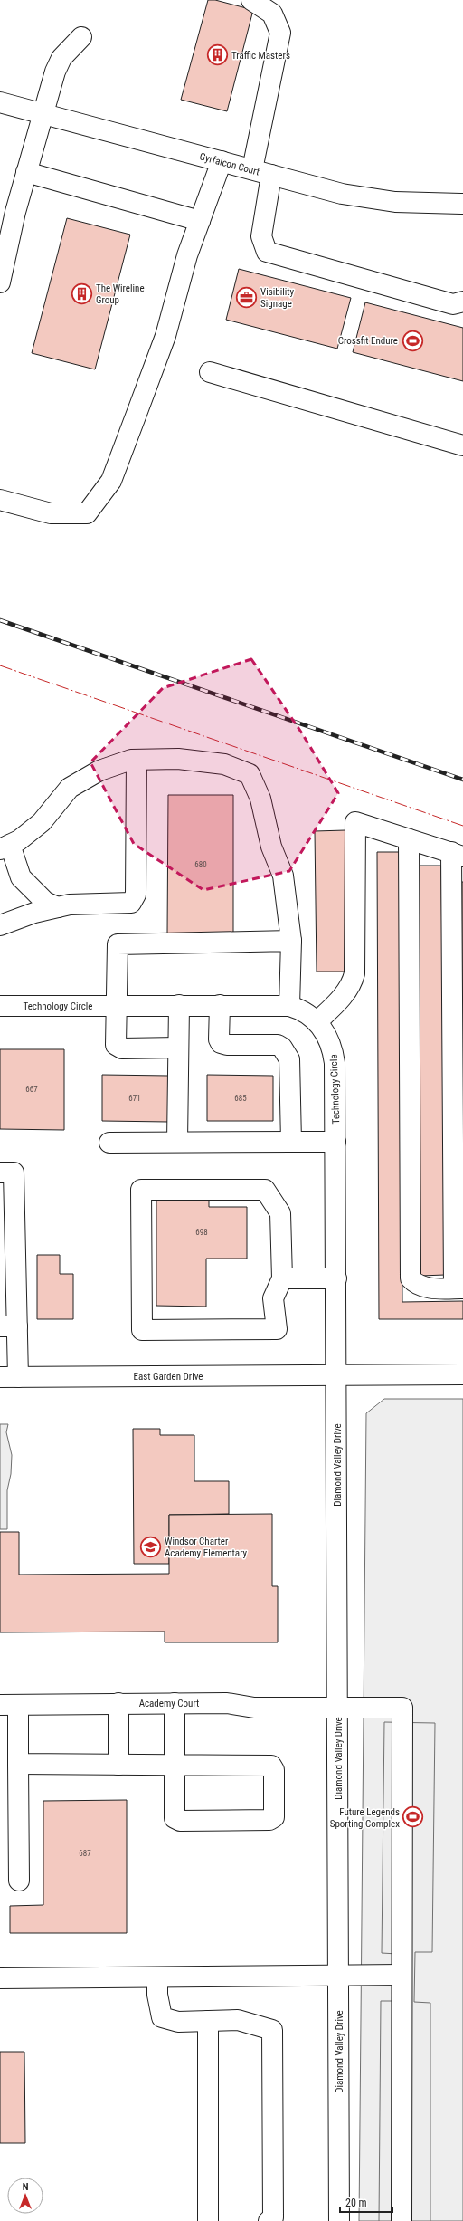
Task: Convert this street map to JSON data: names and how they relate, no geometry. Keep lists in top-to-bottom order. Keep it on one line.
{"streets":{"street":["Gyrfalcon Court","Technology Circle","East Garden Drive","Diamond Valley Drive","Academy Court"]},"crossings":[["Technology Circle","East Garden Drive"],["Technology Circle","Diamond Valley Drive"],["East Garden Drive","Diamond Valley Drive"],["Diamond Valley Drive","Academy Court"]],"places":{"building":["Traffic Masters","The Wireline Group"],"office":["Visibility Signage"],"sports":["Crossfit Endure","Future Legends Sporting Complex"],"school or university":["Windsor Charter Academy Elementary"]},"house_numbers":["680","667","671","685","698","687"],"scale_bar":"20 m","north":"top"}
